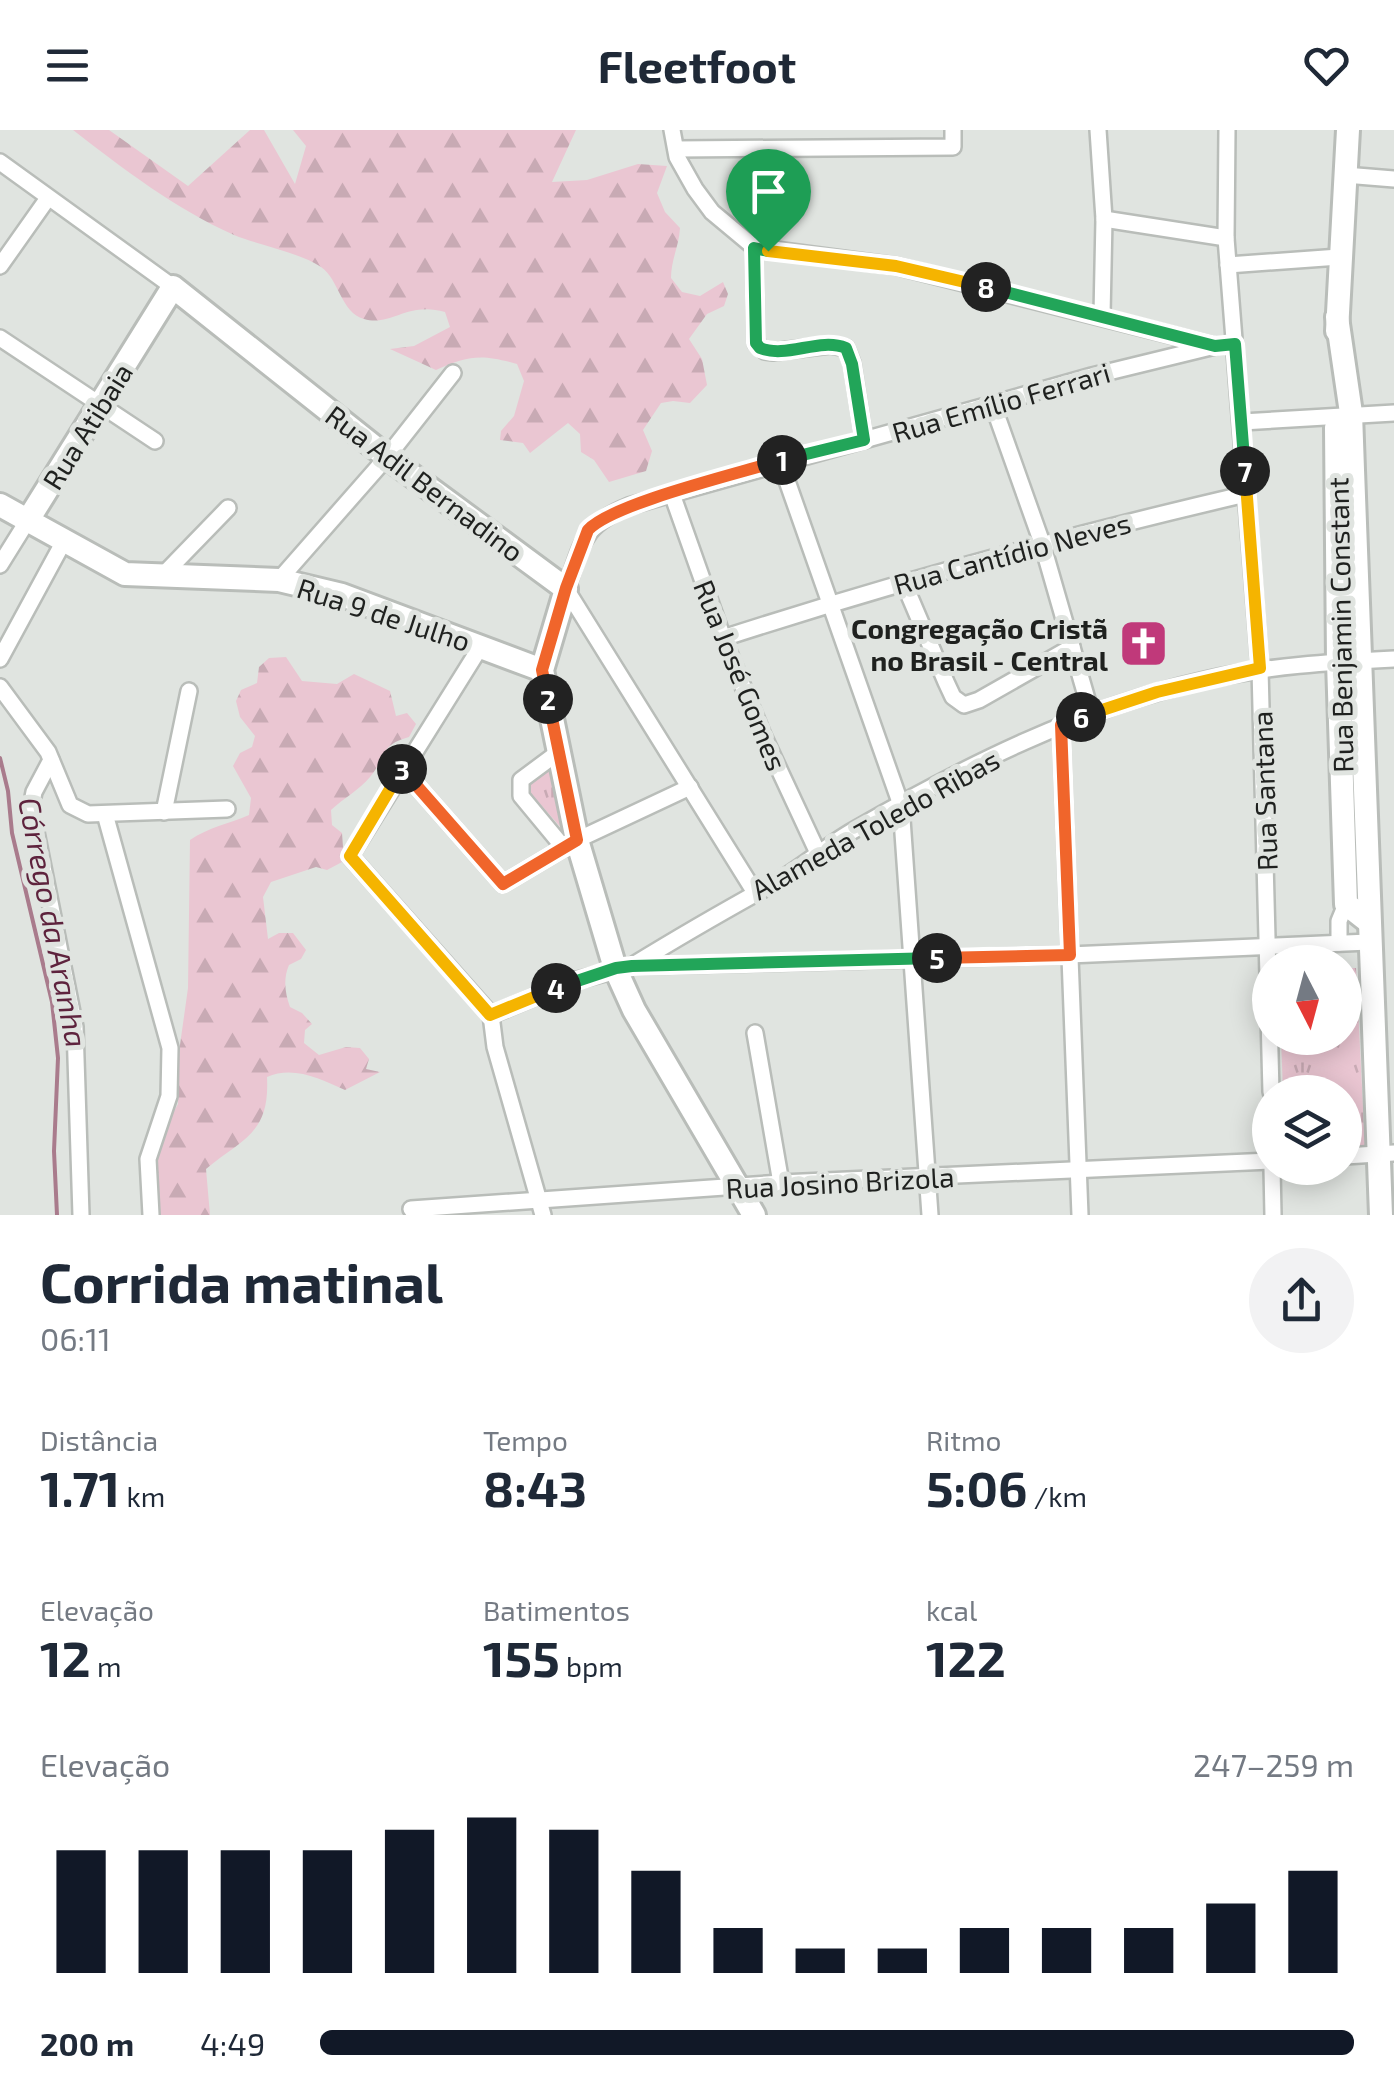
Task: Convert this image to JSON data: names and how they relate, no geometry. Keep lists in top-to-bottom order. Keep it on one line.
{"streets":{"main road":["Rua Atibaia","Rua Adil Bernadino","Rua 9 de Julho","Rua Benjamin Constant"],"street":["Rua Emílio Ferrari","Rua Cantídio Neves","Rua José Gomes","Rua Santana","Alameda Toledo Ribas","Rua Josino Brizola"]},"crossings":[["Rua Emílio Ferrari","Rua Adil Bernadino"],["Rua Emílio Ferrari","Rua José Gomes"],["Rua Atibaia","Rua Adil Bernadino"],["Rua Atibaia","Rua 9 de Julho"],["Rua Adil Bernadino","Alameda Toledo Ribas"],["Rua Cantídio Neves","Rua José Gomes"],["Rua Cantídio Neves","Rua Santana"],["Rua Benjamin Constant","Alameda Toledo Ribas"],["Rua José Gomes","Alameda Toledo Ribas"],["Rua Santana","Alameda Toledo Ribas"]],"water":["Córrego da Aranha"],"places":{"church":["Congregação Cristã no Brasil - Central"]},"north":"bottom","page":{"header":"Fleetfoot","pins":["8","1","7","2","6","3","5","4"],"heading":["Corrida matinal","06:11"],"stats":[["Distância","1.71 km"],["Tempo","8:43"],["Ritmo","5:06 /km"],["Elevação","12 m"],["Batimentos","155 bpm"],["kcal","122"]],"chart":["Elevação","247–259 m"],"list":[{"name":"200 m","note":"4:49"}]}}
